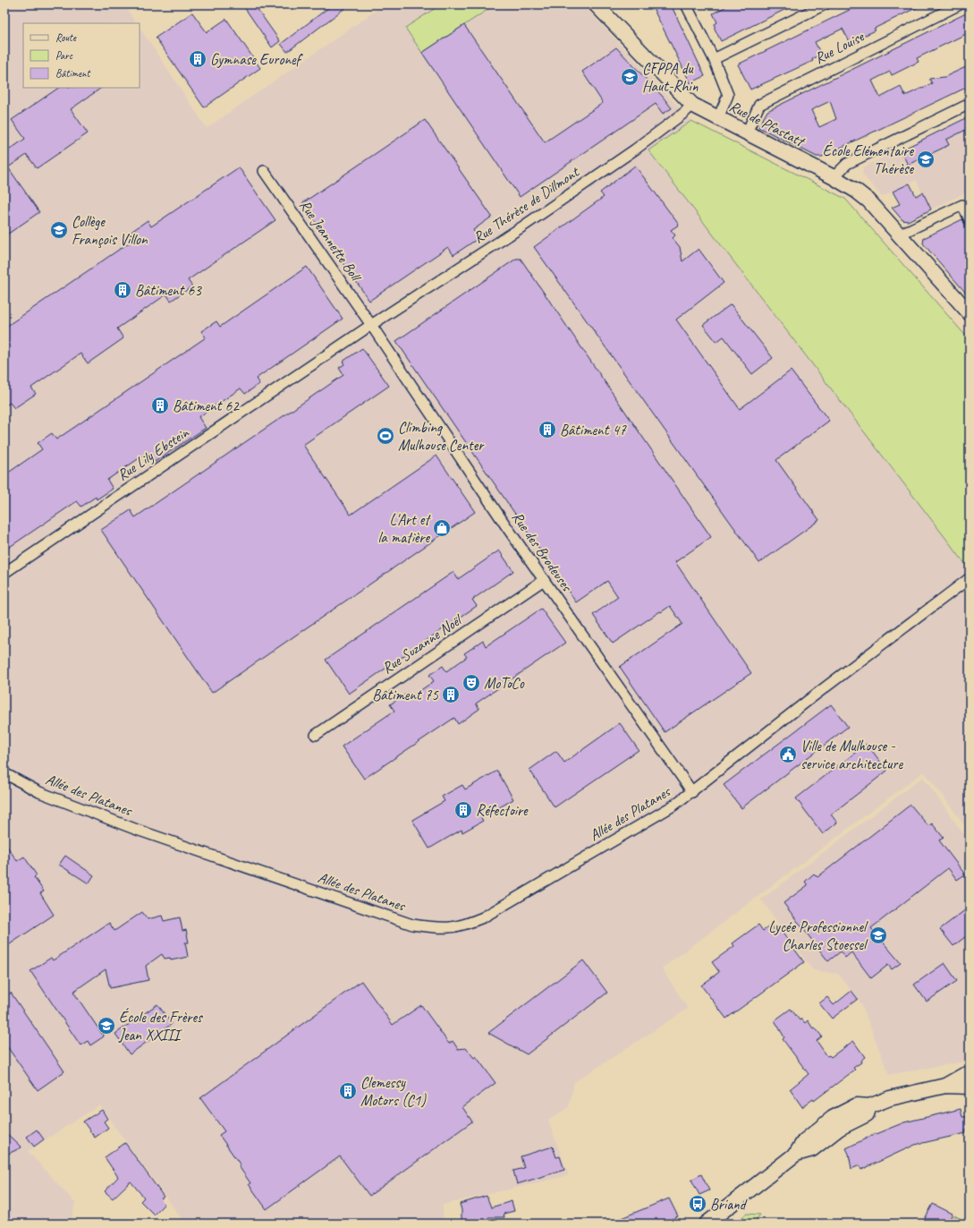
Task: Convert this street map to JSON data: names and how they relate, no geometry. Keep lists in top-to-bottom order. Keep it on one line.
{"streets":{"street":["Rue Louise","Rue de Pfastatt","Rue Thérèse de Dillmont","Rue Jeannette Boll","Rue Lily Ebstein","Rue des Brodeuses","Rue Suzanne Noël","Allée des Platanes"]},"crossings":[["Rue Louise","Rue de Pfastatt"],["Rue de Pfastatt","Rue Thérèse de Dillmont"],["Rue Thérèse de Dillmont","Rue Jeannette Boll"],["Rue Thérèse de Dillmont","Rue Lily Ebstein"],["Rue Thérèse de Dillmont","Rue des Brodeuses"],["Rue Jeannette Boll","Rue Lily Ebstein"],["Rue Jeannette Boll","Rue des Brodeuses"],["Rue Lily Ebstein","Rue des Brodeuses"],["Rue des Brodeuses","Rue Suzanne Noël"],["Rue des Brodeuses","Allée des Platanes"]],"places":{"building":["Gymnase Euronef","Bâtiment 63","Bâtiment 62","Bâtiment 47","Bâtiment 75","Réfectoire","Clemessy Motors (C1)"],"school or university":["CFPPA du Haut-Rhin","École Elémentaire Thérèse","Collège François Villon","Lycée Professionnel Charles Stoessel","École des Frères Jean XXIII"],"sports":["Climbing Mulhouse Center"],"shop":["L'Art et la matière"],"theatre":["MoToCo"],"public building":["Ville de Mulhouse - service architecture"],"bus stop":["Briand"]},"legend":["Route","Parc","Bâtiment"]}
